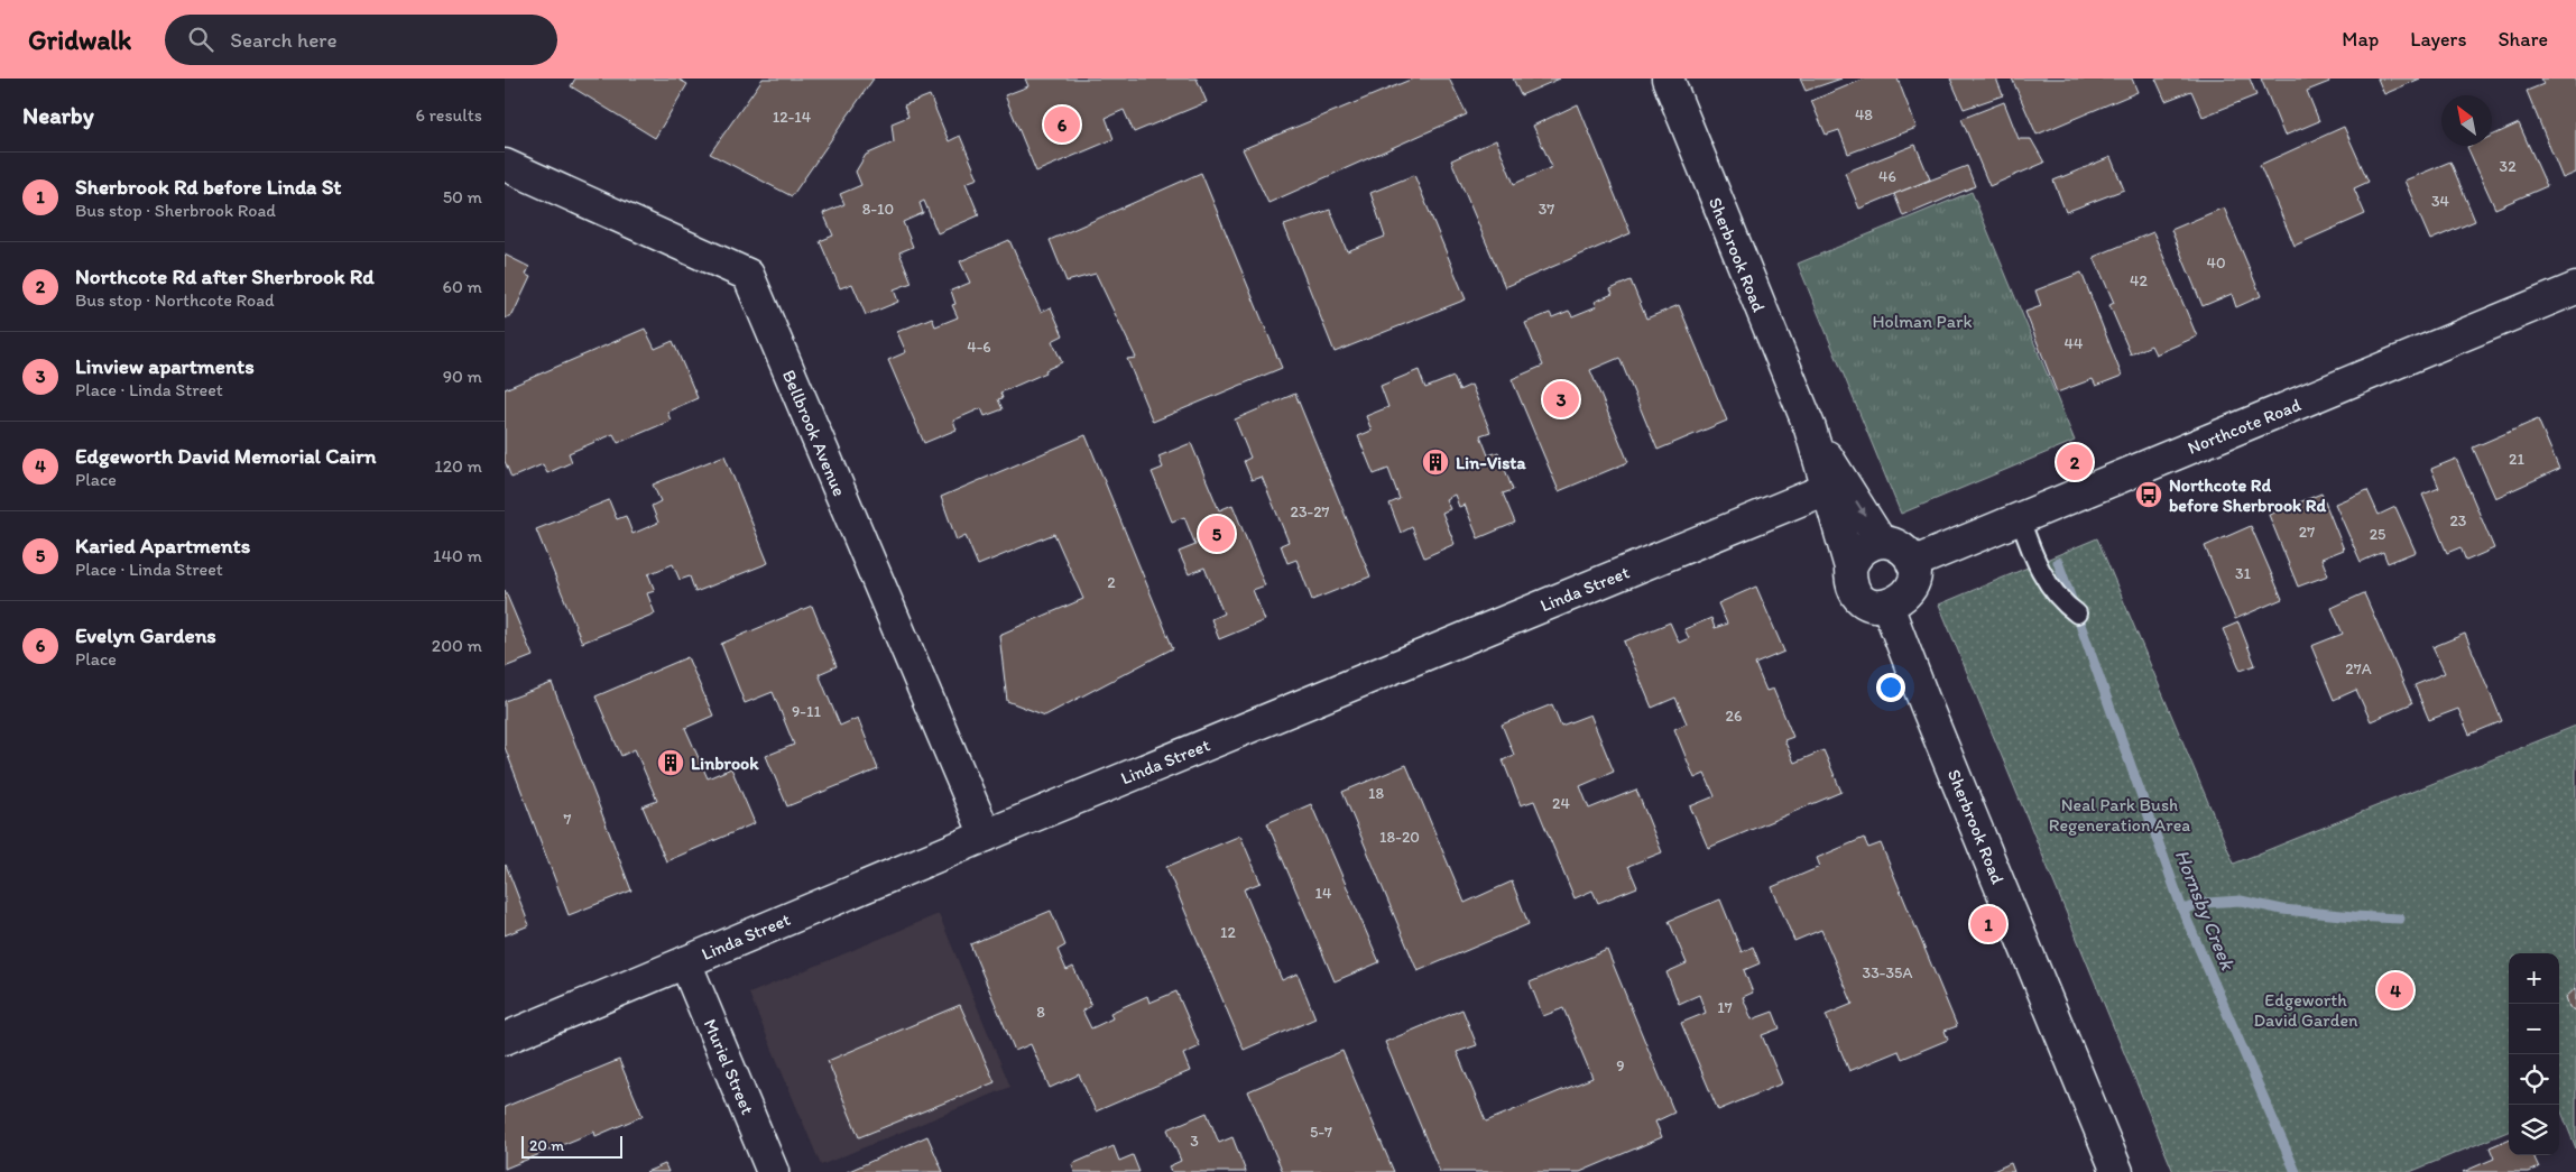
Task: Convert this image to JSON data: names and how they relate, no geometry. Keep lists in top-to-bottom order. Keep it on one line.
{"streets":{"street":["Sherbrook Road","Northcote Road","Bellbrook Avenue","Linda Street","Muriel Street"]},"crossings":[["Sherbrook Road","Northcote Road"],["Sherbrook Road","Linda Street"],["Bellbrook Avenue","Linda Street"],["Linda Street","Muriel Street"]],"water":["Hornsby Creek"],"parks":["Holman Park","Neal Park Bush Regeneration Area","Edgeworth David Garden"],"places":{"building":["Lin-Vista","Linbrook"],"bus stop":["Northcote Rd before Sherbrook Rd"]},"house_numbers":["48","12-14","32","46","34","8-10","37","40","42","44","4-6","21","23-27","23","27","25","31","2","27A","9-11","26","18","24","7","18-20","14","12","33-35A","17","8","9","5-7","3"],"scale_bar":"20 m","north":"top left","page":{"header":"Gridwalk","search":"Search here","nav":["Map","Layers","Share"],"heading":["Nearby","6 results"],"pins":["6","3","2","5","1","4"],"list":[{"mark":"1","name":"Sherbrook Rd before Linda St","note":"Bus stop · Sherbrook Road","value":"50 m"},{"mark":"2","name":"Northcote Rd after Sherbrook Rd","note":"Bus stop · Northcote Road","value":"60 m"},{"mark":"3","name":"Linview apartments","note":"Place · Linda Street","value":"90 m"},{"mark":"4","name":"Edgeworth David Memorial Cairn","note":"Place","value":"120 m"},{"mark":"5","name":"Karied Apartments","note":"Place · Linda Street","value":"140 m"},{"mark":"6","name":"Evelyn Gardens","note":"Place","value":"200 m"}],"map_buttons":["+","−"],"scale":"20 m"}}
